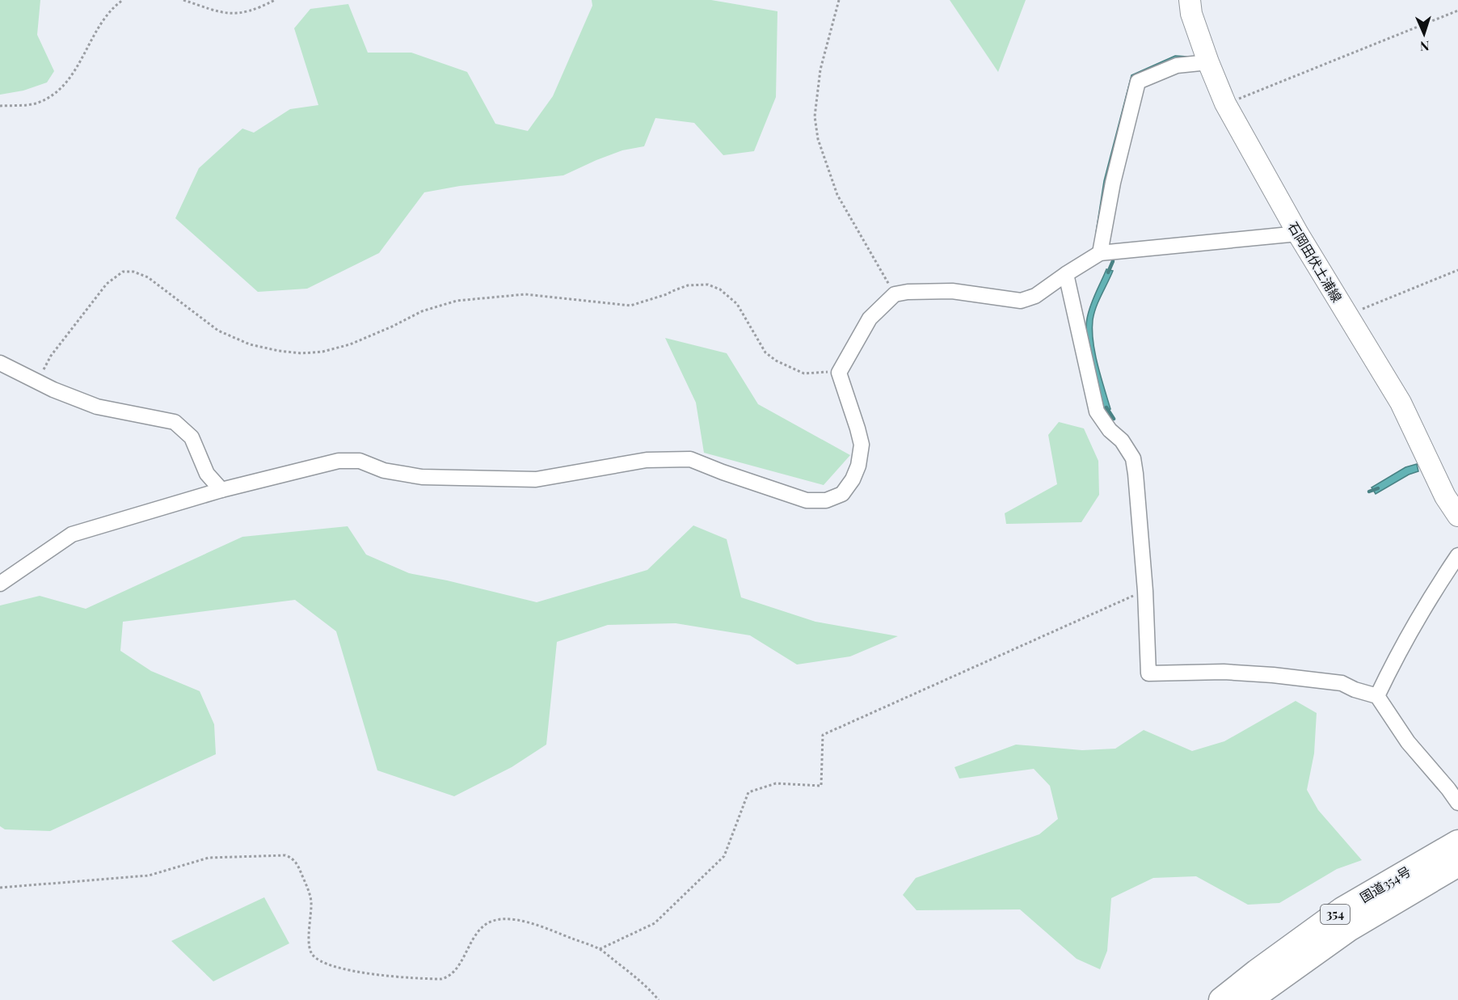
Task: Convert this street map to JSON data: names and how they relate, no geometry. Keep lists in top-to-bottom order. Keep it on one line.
{"streets":{"highway":["国道354号","354"],"main road":["石岡田伏土浦線"]},"north":"bottom"}
